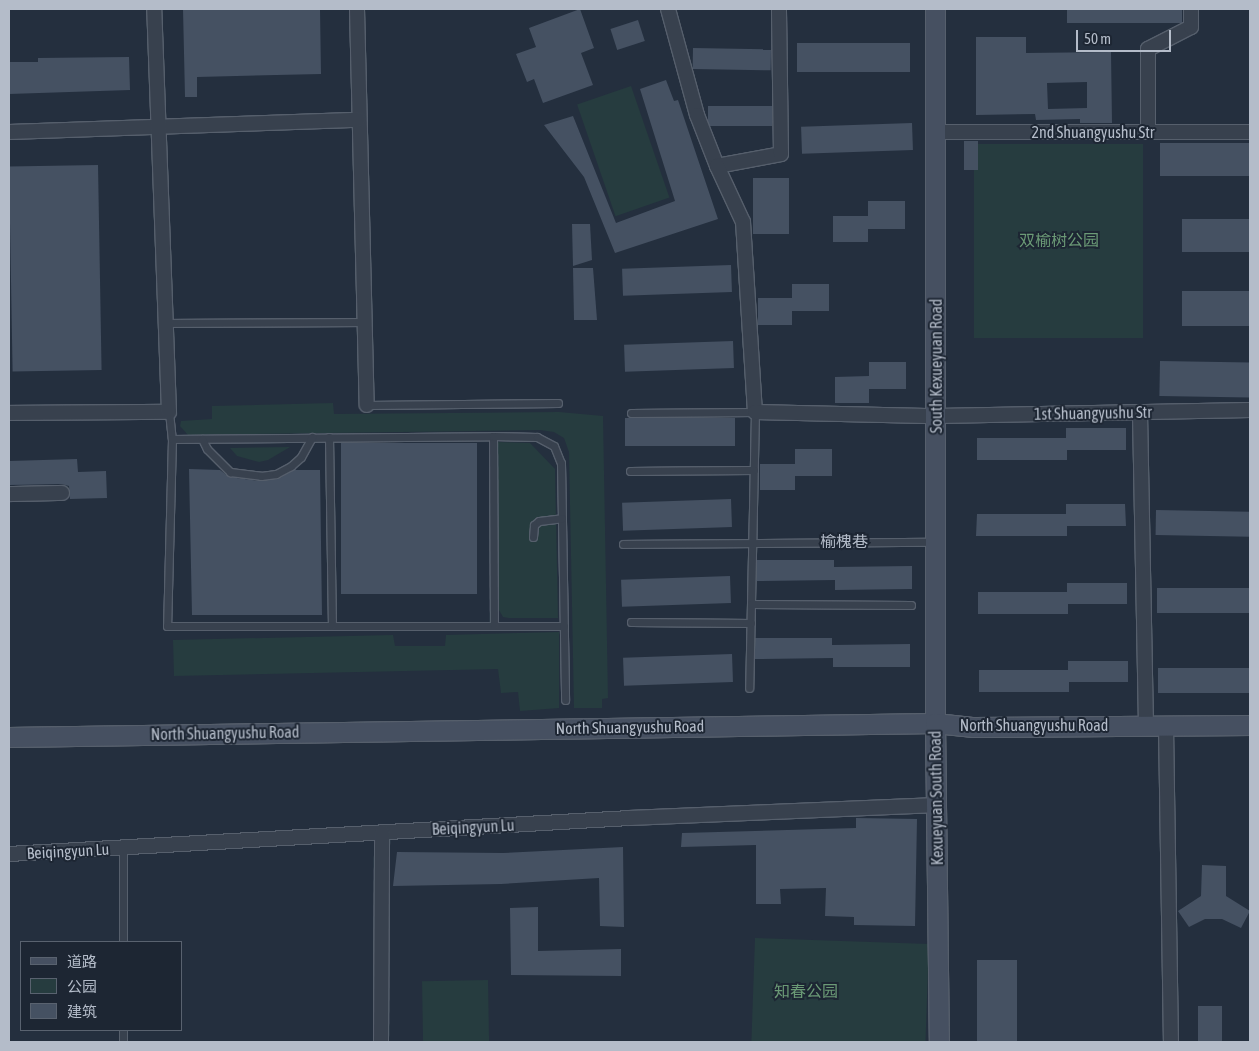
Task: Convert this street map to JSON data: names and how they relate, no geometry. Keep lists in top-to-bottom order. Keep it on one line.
{"streets":{"street":["2nd Shuangyushu Str","South Kexueyuan Road","1st Shuangyushu Str","North Shuangyushu Road","Kexueyuan South Road","Beiqingyun Lu"],"lane":["榆槐巷"]},"crossings":[["2nd Shuangyushu Str","South Kexueyuan Road"],["South Kexueyuan Road","1st Shuangyushu Str"],["South Kexueyuan Road","榆槐巷"],["South Kexueyuan Road","North Shuangyushu Road"],["South Kexueyuan Road","Kexueyuan South Road"],["North Shuangyushu Road","Kexueyuan South Road"],["Kexueyuan South Road","Beiqingyun Lu"]],"parks":["双榆树公园","知春公园"],"legend":["道路","公园","建筑"],"scale_bar":"50 m"}
